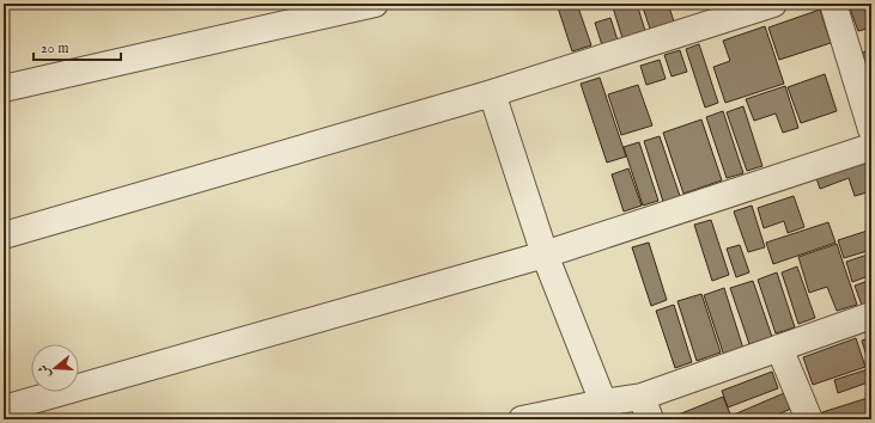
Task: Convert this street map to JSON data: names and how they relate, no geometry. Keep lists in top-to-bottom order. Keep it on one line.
{"scale_bar":"20 m","north":"left"}
